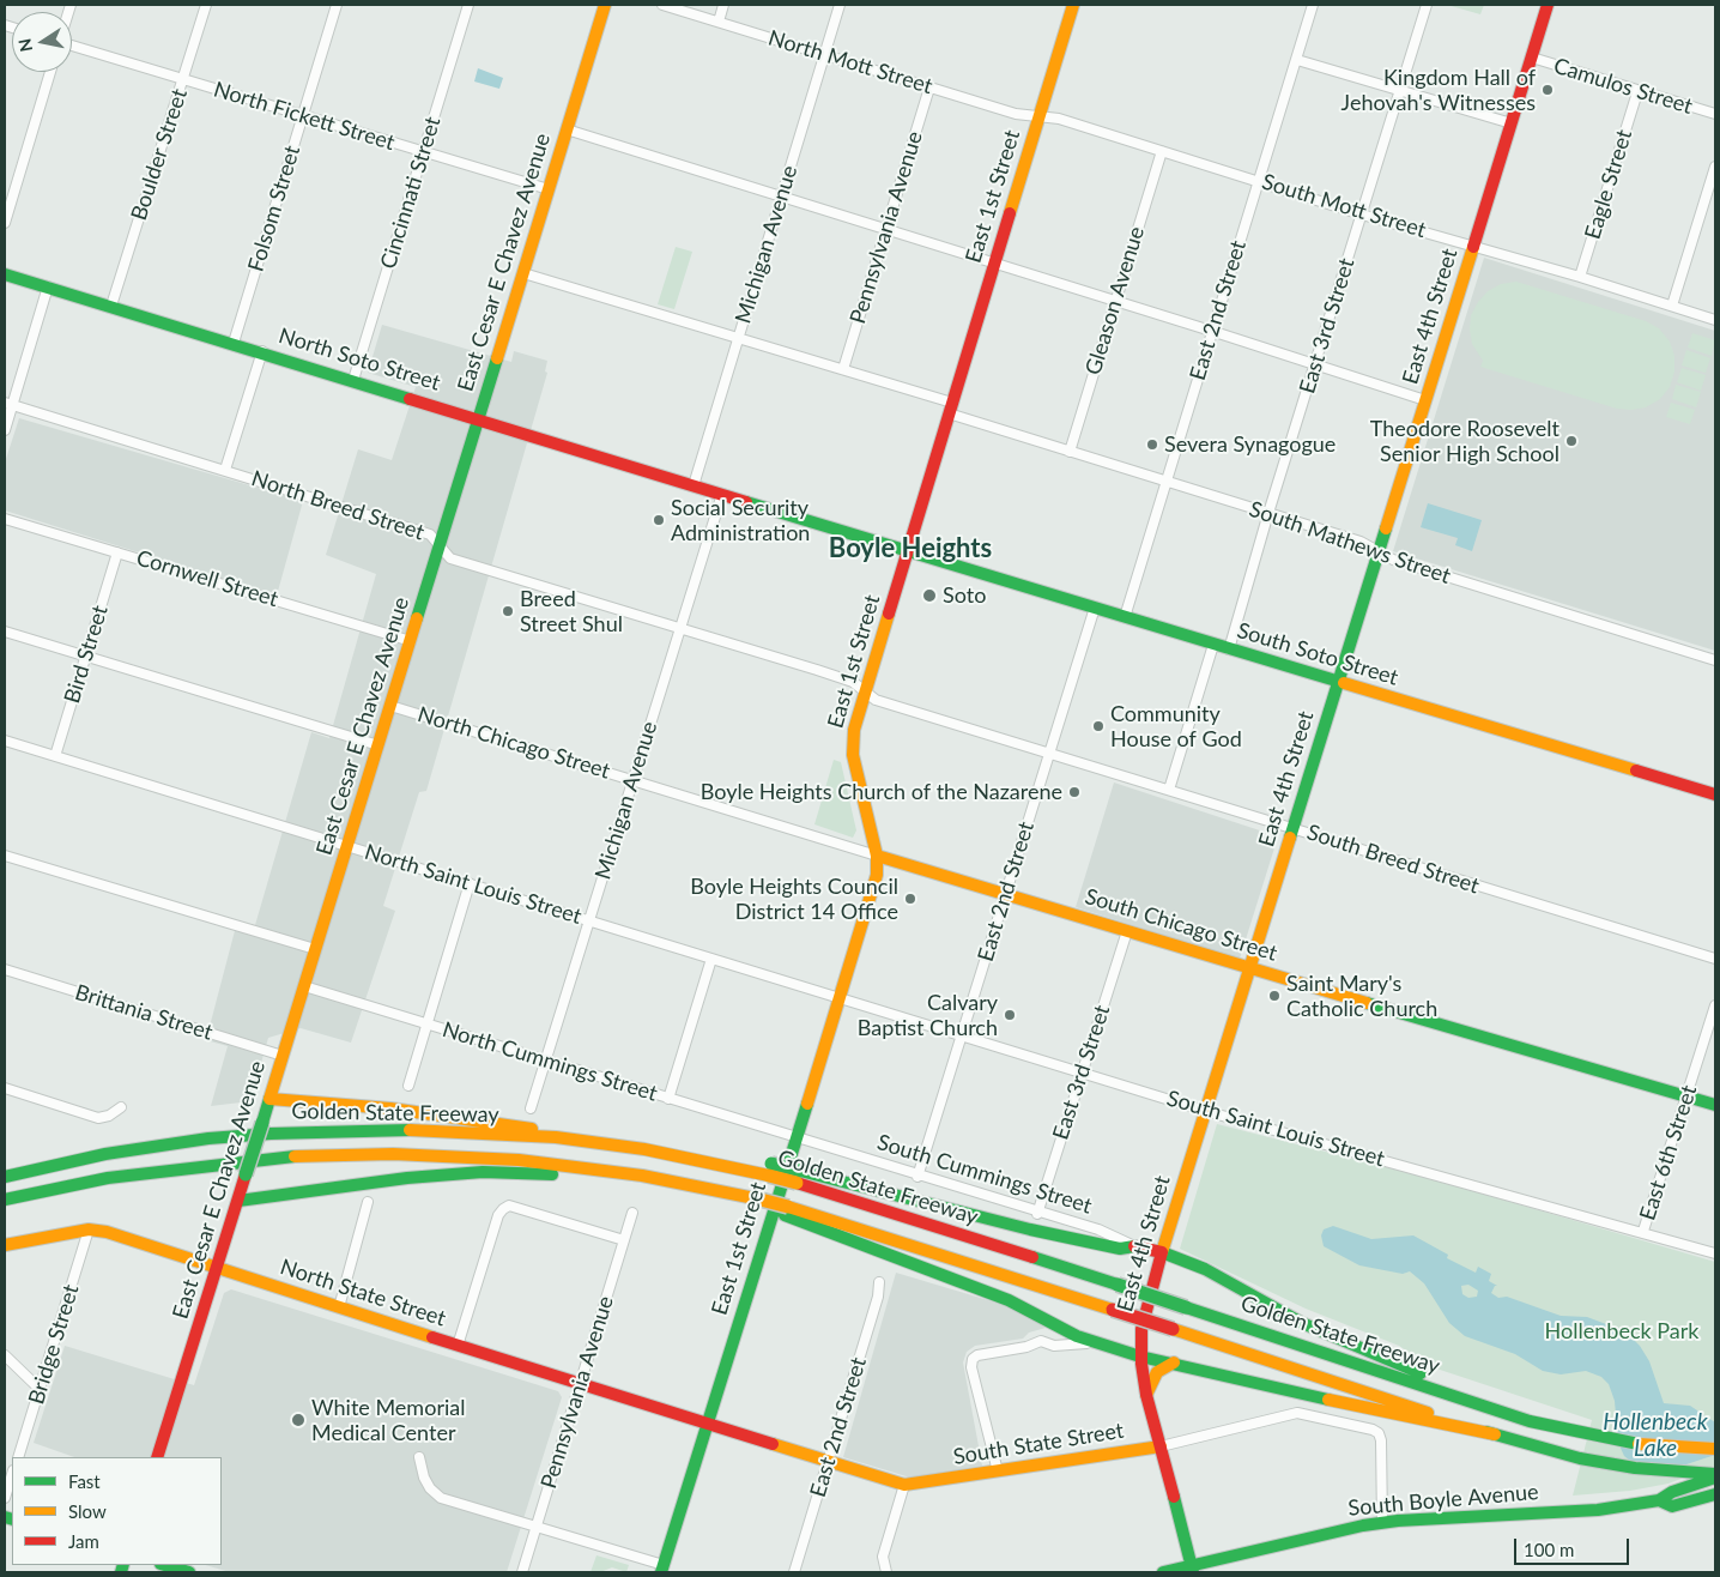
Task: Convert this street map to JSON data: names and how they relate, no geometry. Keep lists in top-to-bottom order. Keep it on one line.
{"streets":{"main road":["East 1st Street","East Cesar E Chavez Avenue","East 4th Street","North Soto Street","South Soto Street","South Chicago Street","Golden State Freeway","South Cummings Street","North State Street","South State Street","South Boyle Avenue"],"street":["North Mott Street","Camulos Street","North Fickett Street","Boulder Street","Eagle Street","Cincinnati Street","South Mott Street","Folsom Street","Pennsylvania Avenue","Michigan Avenue","Gleason Avenue","East 2nd Street","East 3rd Street","North Breed Street","South Mathews Street","Cornwell Street","Bird Street","North Chicago Street","South Breed Street","North Saint Louis Street","Brittania Street","North Cummings Street","South Saint Louis Street","East 6th Street","Bridge Street"]},"crossings":[["North Mott Street","East 1st Street"],["North Mott Street","South Mott Street"],["North Mott Street","Pennsylvania Avenue"],["North Mott Street","Michigan Avenue"],["Camulos Street","Eagle Street"],["Camulos Street","East 4th Street"],["North Fickett Street","Boulder Street"],["North Fickett Street","Cincinnati Street"],["North Fickett Street","Folsom Street"],["North Fickett Street","East Cesar E Chavez Avenue"],["Boulder Street","North Soto Street"],["Eagle Street","South Mott Street"],["Cincinnati Street","North Soto Street"],["East 1st Street","South Mott Street"],["East 1st Street","North Soto Street"],["East 1st Street","North Breed Street"],["East 1st Street","South Mathews Street"],["East 1st Street","South Soto Street"],["East 1st Street","North Chicago Street"],["East 1st Street","South Breed Street"],["East 1st Street","North Saint Louis Street"],["East 1st Street","South Chicago Street"],["East 1st Street","North Cummings Street"],["East 1st Street","South Saint Louis Street"],["East 1st Street","South Cummings Street"],["East 1st Street","North State Street"],["East 1st Street","South State Street"],["South Mott Street","Gleason Avenue"],["South Mott Street","East 2nd Street"],["South Mott Street","East 4th Street"],["South Mott Street","East 3rd Street"],["Folsom Street","North Soto Street"],["Pennsylvania Avenue","South Mathews Street"],["Pennsylvania Avenue","North State Street"],["Michigan Avenue","North Soto Street"],["Michigan Avenue","North Breed Street"],["Michigan Avenue","South Mathews Street"],["Michigan Avenue","North Chicago Street"],["Michigan Avenue","North Saint Louis Street"],["Michigan Avenue","North Cummings Street"],["East Cesar E Chavez Avenue","North Soto Street"],["East Cesar E Chavez Avenue","North Breed Street"],["East Cesar E Chavez Avenue","South Mathews Street"],["East Cesar E Chavez Avenue","Cornwell Street"],["East Cesar E Chavez Avenue","North Chicago Street"],["East Cesar E Chavez Avenue","North Saint Louis Street"],["East Cesar E Chavez Avenue","Brittania Street"],["East Cesar E Chavez Avenue","North Cummings Street"],["East Cesar E Chavez Avenue","North State Street"],["Gleason Avenue","South Mathews Street"],["East 2nd Street","South Mathews Street"],["East 2nd Street","South Soto Street"],["East 2nd Street","South Breed Street"],["East 2nd Street","South Chicago Street"],["East 2nd Street","South Saint Louis Street"],["East 2nd Street","South Cummings Street"],["East 2nd Street","South State Street"],["East 4th Street","South Mathews Street"],["East 4th Street","South Soto Street"],["East 4th Street","South Breed Street"],["East 4th Street","South Chicago Street"],["East 4th Street","South Saint Louis Street"],["East 4th Street","South Cummings Street"],["East 4th Street","South State Street"],["East 4th Street","South Boyle Avenue"],["East 3rd Street","South Mathews Street"],["East 3rd Street","South Soto Street"],["East 3rd Street","South Chicago Street"],["East 3rd Street","South Saint Louis Street"],["East 3rd Street","South Cummings Street"],["North Soto Street","South Soto Street"],["North Breed Street","South Breed Street"],["Cornwell Street","Bird Street"],["Bird Street","North Saint Louis Street"],["North Chicago Street","South Chicago Street"],["North Saint Louis Street","South Saint Louis Street"],["South Chicago Street","East 6th Street"],["North Cummings Street","South Cummings Street"],["Golden State Freeway","South Cummings Street"],["Golden State Freeway","South Boyle Avenue"],["South Saint Louis Street","East 6th Street"],["North State Street","Bridge Street"],["North State Street","South State Street"],["South State Street","South Boyle Avenue"]],"districts":["Boyle Heights"],"water":["Hollenbeck Lake"],"parks":["Hollenbeck Park"],"places":["Kingdom Hall of Jehovah's Witnesses","Theodore Roosevelt Senior High School","Severa Synagogue","Social Security Administration","Soto","Breed Street Shul","Community House of God","Boyle Heights Church of the Nazarene","Boyle Heights Council District 14 Office","Saint Mary's Catholic Church","Calvary Baptist Church","White Memorial Medical Center"],"legend":["Fast","Slow","Jam"],"scale_bar":"100 m","north":"left"}
